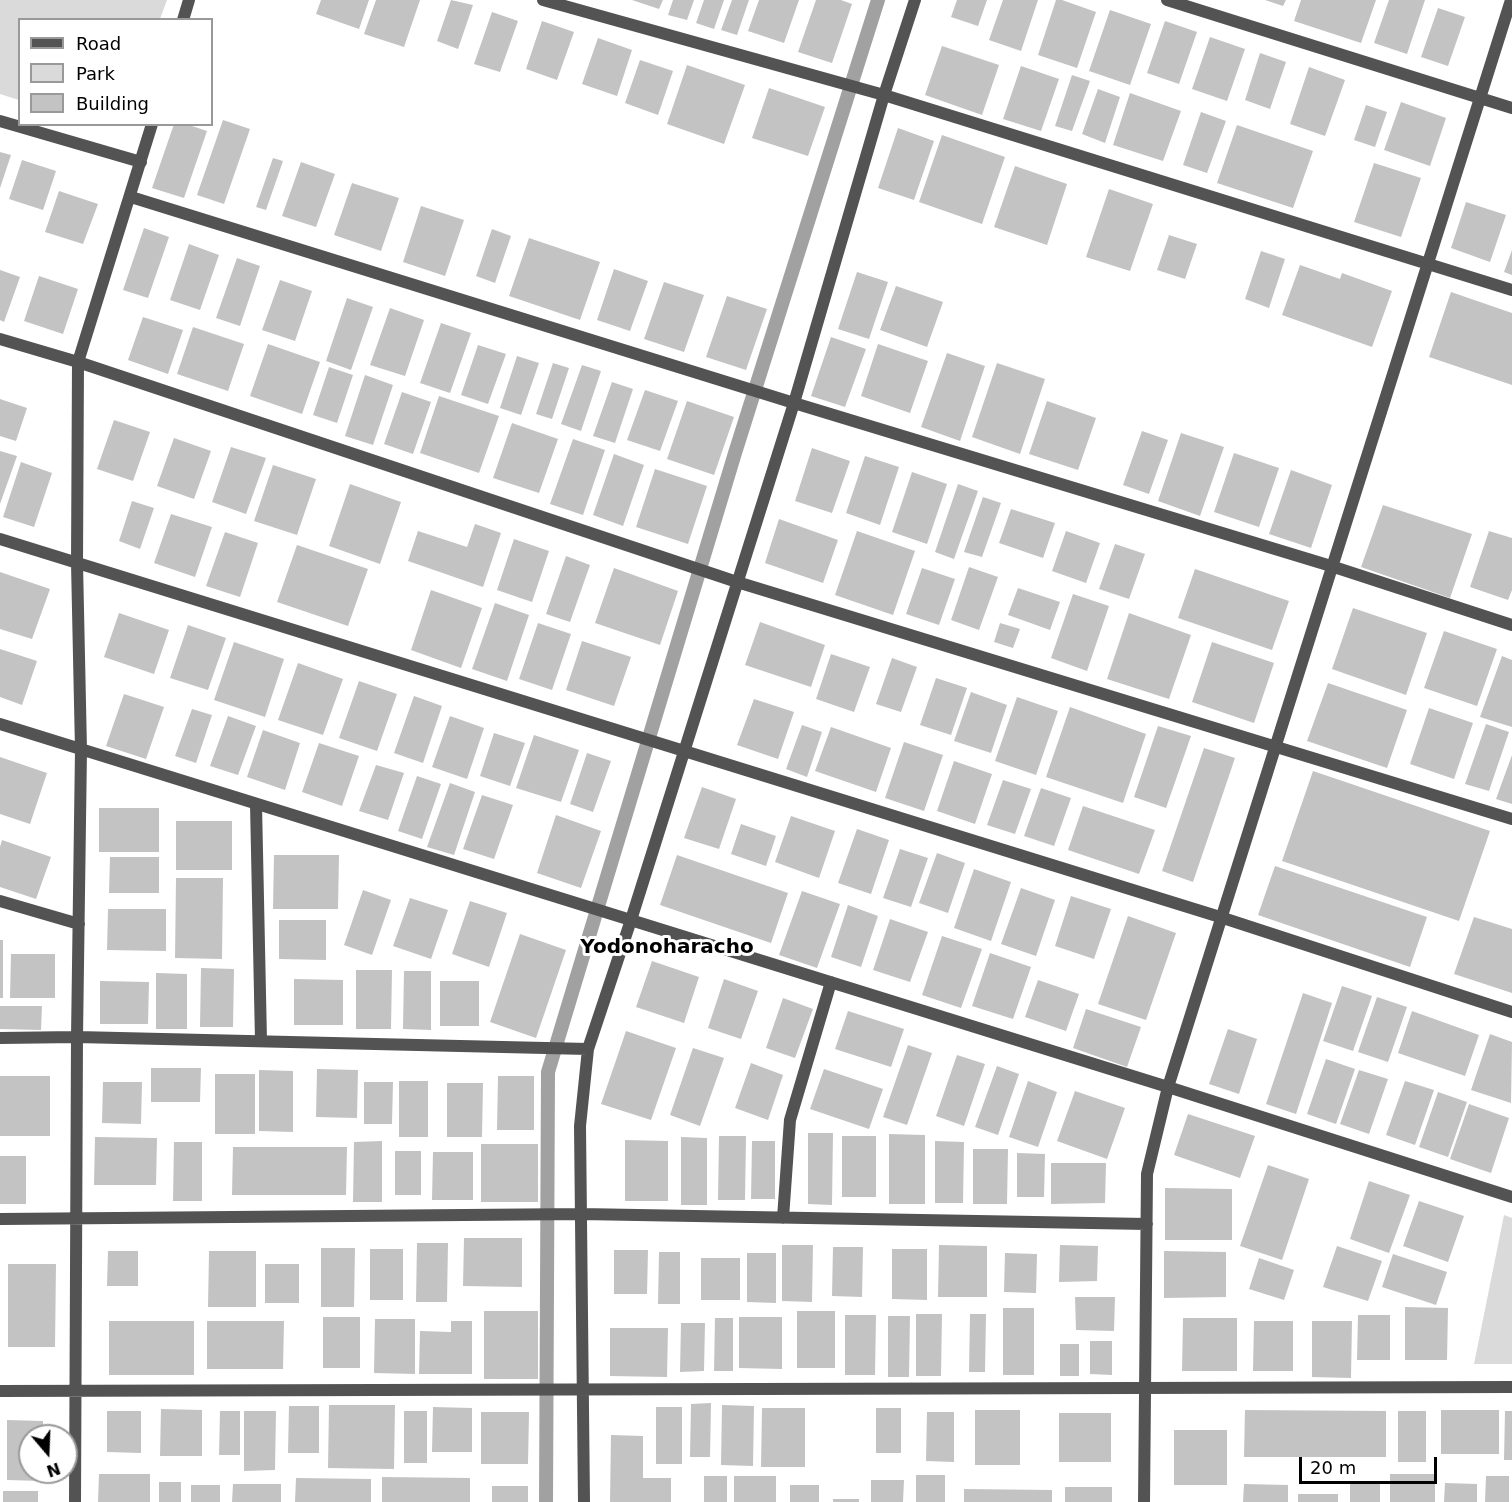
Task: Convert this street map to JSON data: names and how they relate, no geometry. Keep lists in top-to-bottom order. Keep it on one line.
{"districts":["Yodonoharacho"],"legend":["Road","Park","Building"],"scale_bar":"20 m","north":"bottom"}
